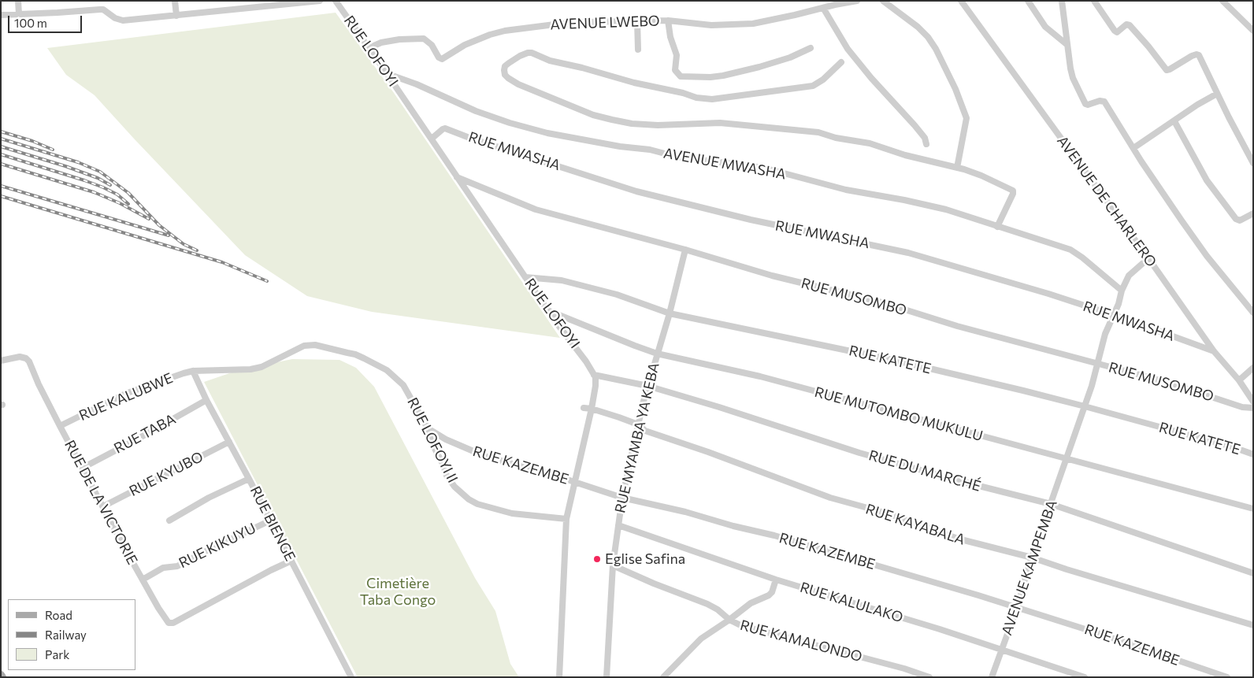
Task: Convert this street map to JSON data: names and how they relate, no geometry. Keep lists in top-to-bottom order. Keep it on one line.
{"streets":{"street":["AVENUE LWEBO","RUE LOFOYI","RUE MWASHA","AVENUE MWASHA","AVENUE DE CHARLERO","RUE MUSOMBO","RUE KATETE","RUE KALUBWE","RUE MUTOMBO MUKULU","RUE TABA","RUE MYAMBA YA KEBA","RUE LOFOYI II","RUE KAZEMBE","RUE DU MARCHÉ","RUE KYUBO","RUE DE LA VICTORIE","RUE BIENGE","RUE KAYABALA","RUE KIKUYU","AVENUE KAMPEMBA","RUE KALULAKO","RUE KAMALONDO"]},"crossings":[["AVENUE LWEBO","RUE LOFOYI"],["RUE LOFOYI","RUE MWASHA"],["RUE LOFOYI","AVENUE MWASHA"],["RUE LOFOYI","RUE MUSOMBO"],["RUE LOFOYI","RUE KATETE"],["RUE LOFOYI","RUE MUTOMBO MUKULU"],["RUE LOFOYI","RUE DU MARCHÉ"],["RUE MWASHA","AVENUE DE CHARLERO"],["RUE MWASHA","AVENUE KAMPEMBA"],["AVENUE MWASHA","AVENUE KAMPEMBA"],["AVENUE DE CHARLERO","AVENUE KAMPEMBA"],["RUE MUSOMBO","RUE MYAMBA YA KEBA"],["RUE MUSOMBO","AVENUE KAMPEMBA"],["RUE KATETE","RUE MYAMBA YA KEBA"],["RUE KATETE","AVENUE KAMPEMBA"],["RUE KALUBWE","RUE LOFOYI II"],["RUE KALUBWE","RUE DE LA VICTORIE"],["RUE KALUBWE","RUE BIENGE"],["RUE MUTOMBO MUKULU","RUE MYAMBA YA KEBA"],["RUE MUTOMBO MUKULU","AVENUE KAMPEMBA"],["RUE TABA","RUE DE LA VICTORIE"],["RUE TABA","RUE BIENGE"],["RUE MYAMBA YA KEBA","RUE KAZEMBE"],["RUE MYAMBA YA KEBA","RUE DU MARCHÉ"],["RUE MYAMBA YA KEBA","RUE KAYABALA"],["RUE MYAMBA YA KEBA","RUE KALULAKO"],["RUE MYAMBA YA KEBA","RUE KAMALONDO"],["RUE LOFOYI II","RUE KAZEMBE"],["RUE LOFOYI II","RUE BIENGE"],["RUE KAZEMBE","AVENUE KAMPEMBA"],["RUE DU MARCHÉ","AVENUE KAMPEMBA"],["RUE KYUBO","RUE DE LA VICTORIE"],["RUE KYUBO","RUE BIENGE"],["RUE DE LA VICTORIE","RUE BIENGE"],["RUE DE LA VICTORIE","RUE KIKUYU"],["RUE BIENGE","RUE KIKUYU"],["RUE KAYABALA","AVENUE KAMPEMBA"],["AVENUE KAMPEMBA","RUE KALULAKO"]],"parks":["Cimetière Taba Congo"],"places":["Eglise Safina"],"legend":["Road","Railway","Park"],"scale_bar":"100 m"}
